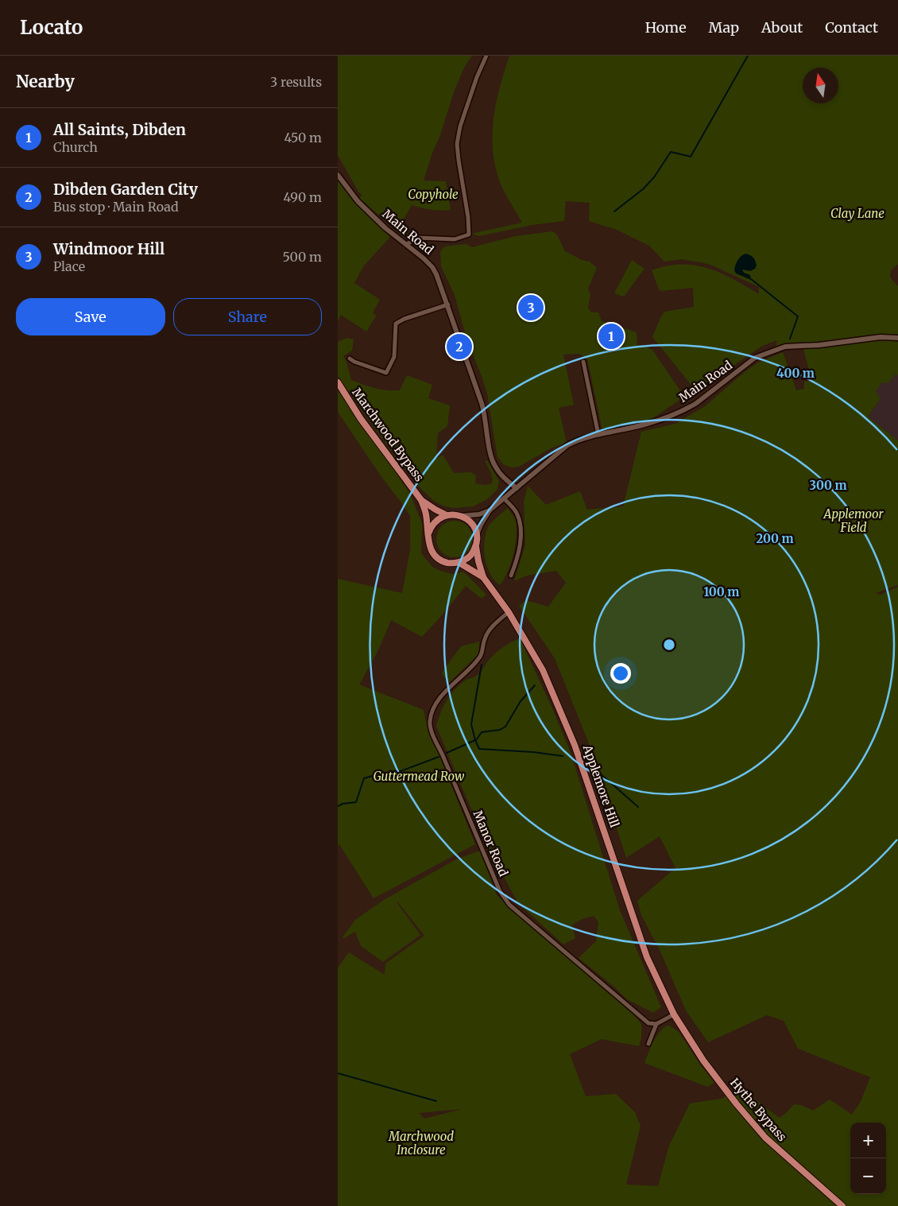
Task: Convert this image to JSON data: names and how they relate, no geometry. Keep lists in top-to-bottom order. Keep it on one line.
{"streets":{"main road":["Marchwood Bypass","Applemore Hill","Hythe Bypass"],"street":["Main Road","Manor Road"]},"crossings":[["Main Road","Marchwood Bypass"],["Main Road","Applemore Hill"],["Marchwood Bypass","Applemore Hill"],["Applemore Hill","Manor Road"],["Applemore Hill","Hythe Bypass"]],"parks":["Copyhole","Clay Lane","Applemoor Field","Guttermead Row","Marchwood Inclosure"],"north":"top","page":{"header":"Locato","nav":["Home","Map","About","Contact"],"heading":["Nearby","3 results"],"list":[{"mark":"1","name":"All Saints, Dibden","note":"Church","value":"450 m"},{"mark":"2","name":"Dibden Garden City","note":"Bus stop · Main Road","value":"490 m"},{"mark":"3","name":"Windmoor Hill","note":"Place","value":"500 m"}],"buttons":["Save","Share"],"pins":["3","1","2"],"map_buttons":["+","−"]},"rings":["400 m","300 m","200 m","100 m"]}
